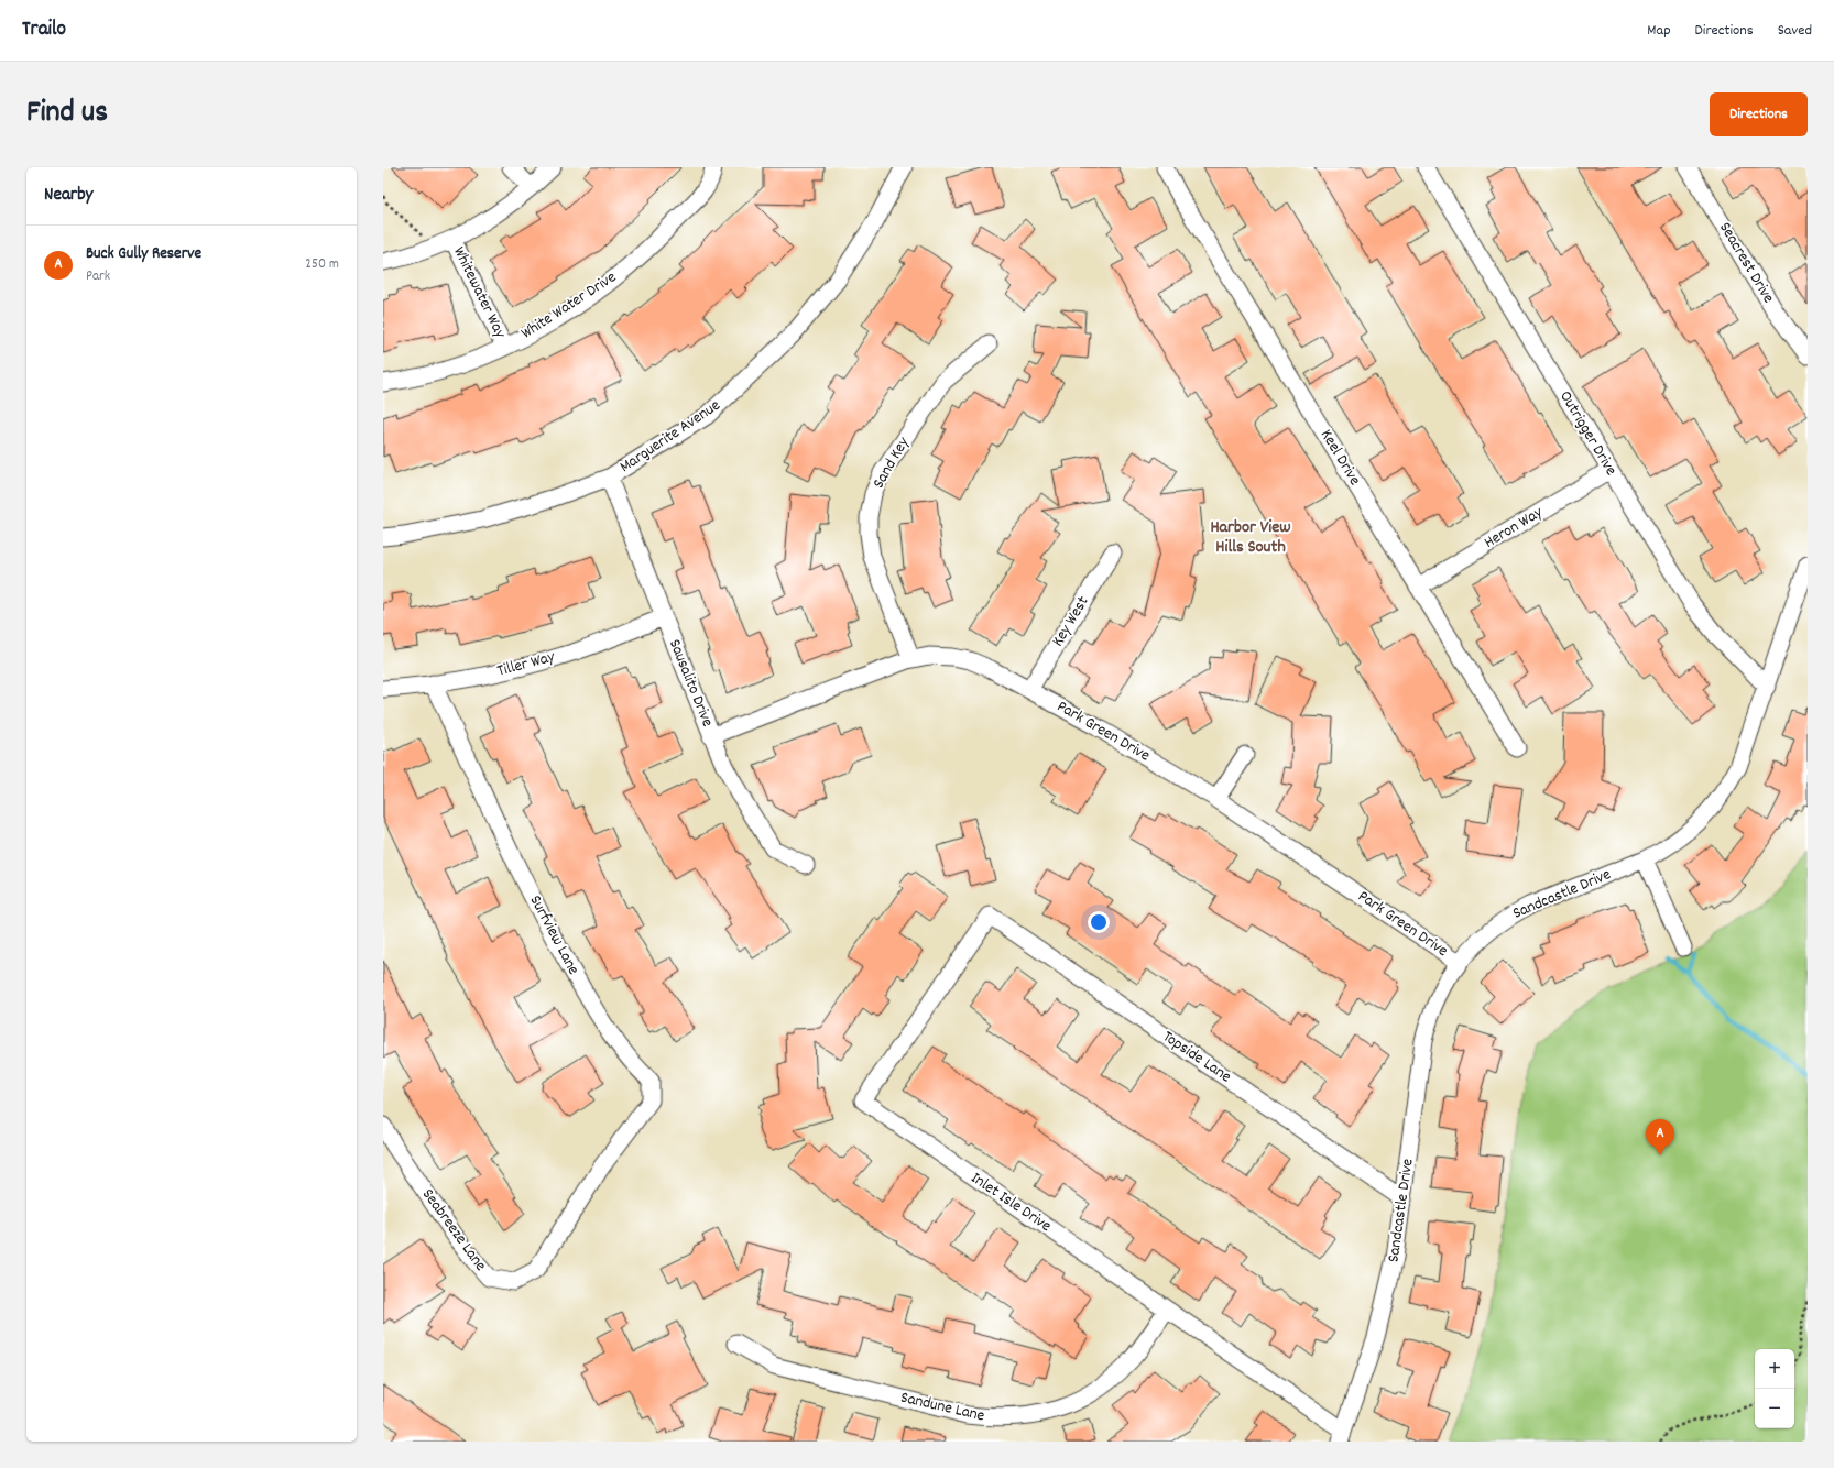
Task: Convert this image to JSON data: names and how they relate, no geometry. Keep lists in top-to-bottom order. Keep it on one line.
{"streets":{"street":["Seacrest Drive","Whitewater Way","White Water Drive","Outrigger Drive","Marguerite Avenue","Keel Drive","Sand Key","Heron Way","Key West","Tiller Way","Sausalito Drive","Park Green Drive","Sandcastle Drive","Surfview Lane","Topside Lane","Inlet Isle Drive","Seabreeze Lane","Sandune Lane"]},"crossings":[["Whitewater Way","White Water Drive"],["Outrigger Drive","Heron Way"],["Outrigger Drive","Sandcastle Drive"],["Marguerite Avenue","Sausalito Drive"],["Keel Drive","Heron Way"],["Sand Key","Park Green Drive"],["Key West","Park Green Drive"],["Tiller Way","Sausalito Drive"],["Tiller Way","Surfview Lane"],["Sausalito Drive","Park Green Drive"],["Park Green Drive","Sandcastle Drive"],["Sandcastle Drive","Topside Lane"],["Sandcastle Drive","Inlet Isle Drive"],["Surfview Lane","Seabreeze Lane"],["Topside Lane","Inlet Isle Drive"],["Inlet Isle Drive","Sandune Lane"]],"districts":["Harbor View Hills South"],"page":{"header":"Trailo","nav":["Map","Directions","Saved"],"title":"Find us","buttons":"Directions","heading":"Nearby","list":[{"mark":"A","name":"Buck Gully Reserve","note":"Park","value":"250 m"}],"pins":"A","map_buttons":["+","−"]}}
